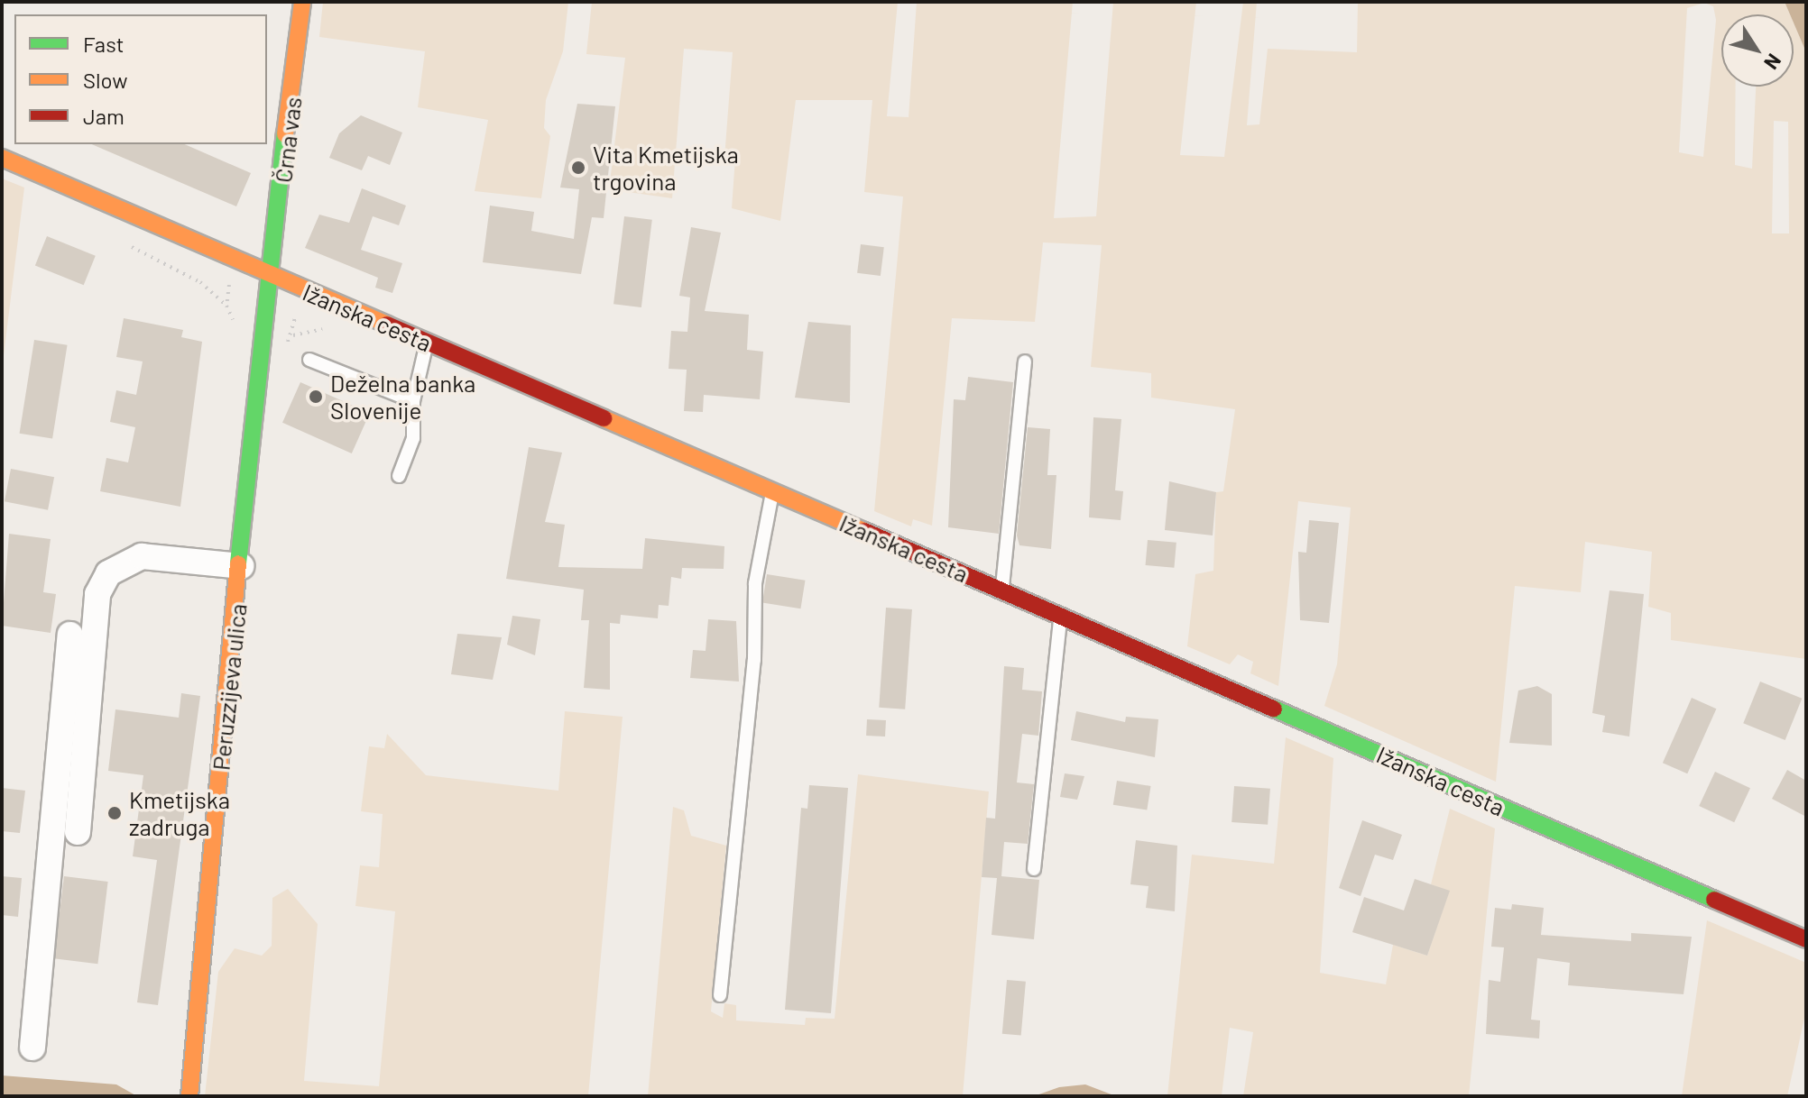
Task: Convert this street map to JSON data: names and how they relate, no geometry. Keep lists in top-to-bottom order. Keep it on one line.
{"streets":{"main road":["Črna vas","Ižanska cesta","Peruzzijeva ulica"]},"crossings":[["Črna vas","Ižanska cesta"],["Črna vas","Peruzzijeva ulica"],["Ižanska cesta","Peruzzijeva ulica"]],"places":["Vita Kmetijska trgovina","Deželna banka Slovenije","Kmetijska zadruga"],"legend":["Fast","Slow","Jam"],"north":"bottom right"}
